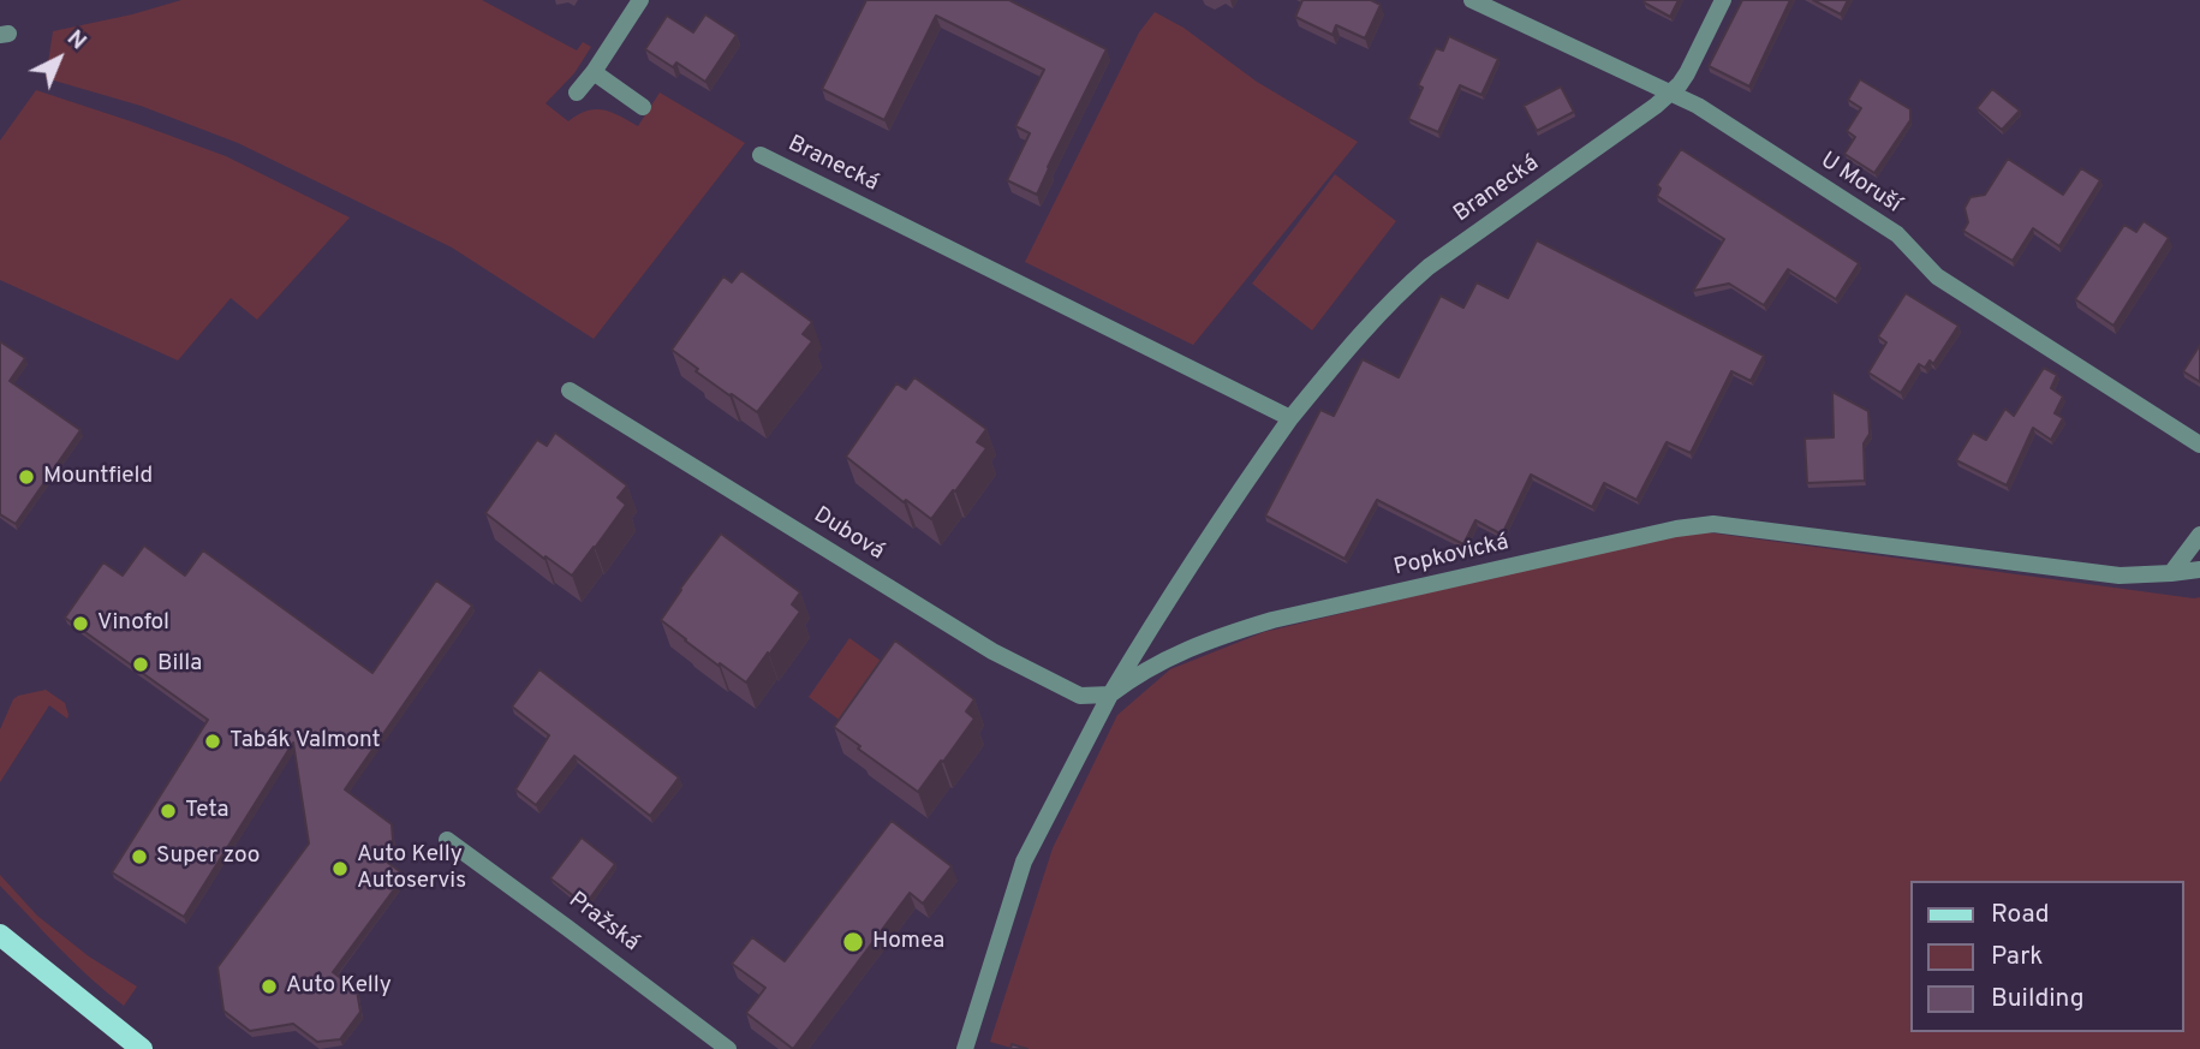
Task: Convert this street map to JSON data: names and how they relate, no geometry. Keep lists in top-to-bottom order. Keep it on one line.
{"streets":{"street":["Branecká","U Moruší","Dubová","Popkovická","Pražská"]},"crossings":[["Branecká","U Moruší"],["Branecká","Dubová"],["Branecká","Popkovická"],["Dubová","Popkovická"]],"places":["Mountfield","Vinofol","Billa","Tabák Valmont","Teta","Super zoo","Auto Kelly Autoservis","Homea","Auto Kelly"],"legend":["Road","Park","Building"],"north":"top right"}
